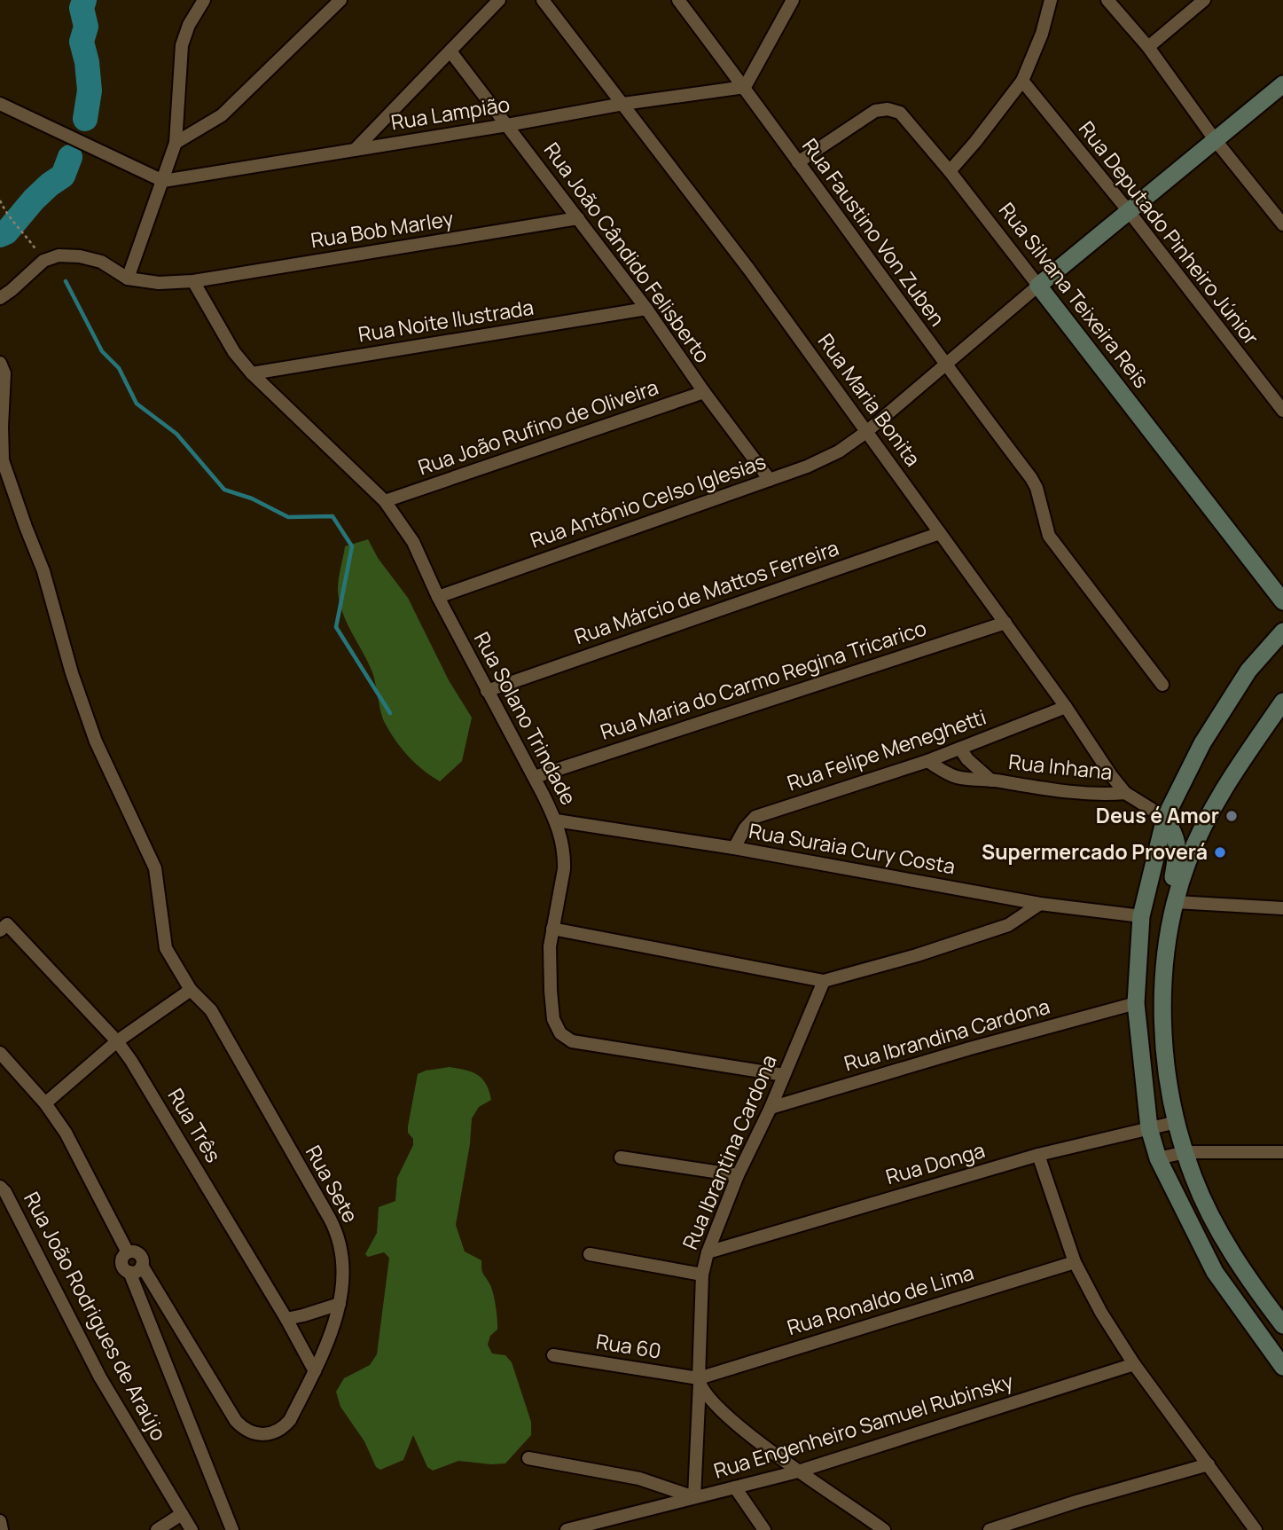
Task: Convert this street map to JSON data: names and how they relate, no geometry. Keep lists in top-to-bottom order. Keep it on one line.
{"streets":{"main road":["Rua Silvana Teixeira Reis"],"street":["Rua Lampião","Rua Bob Marley","Rua Faustino Von Zuben","Rua Deputado Pinheiro Júnior","Rua João Cândido Felisberto","Rua Noite Ilustrada","Rua Maria Bonita","Rua João Rufino de Oliveira","Rua Antônio Celso Iglesias","Rua Márcio de Mattos Ferreira","Rua Maria do Carmo Regina Tricarico","Rua Solano Trindade","Rua Felipe Meneghetti","Rua Inhana","Rua Suraia Cury Costa","Rua Ibrandina Cardona","Rua Três","Rua Ibrantina Cardona","Rua Donga","Rua Sete","Rua Ronaldo de Lima","Rua João Rodrigues de Araújo","Rua 60","Rua Engenheiro Samuel Rubinsky"]},"crossings":[["Rua Lampião","Rua Faustino Von Zuben"],["Rua Lampião","Rua João Cândido Felisberto"],["Rua Lampião","Rua Maria Bonita"],["Rua Bob Marley","Rua João Cândido Felisberto"],["Rua Bob Marley","Rua Solano Trindade"],["Rua Faustino Von Zuben","Rua Silvana Teixeira Reis"],["Rua Faustino Von Zuben","Rua Antônio Celso Iglesias"],["Rua João Cândido Felisberto","Rua Noite Ilustrada"],["Rua João Cândido Felisberto","Rua João Rufino de Oliveira"],["Rua João Cândido Felisberto","Rua Antônio Celso Iglesias"],["Rua Silvana Teixeira Reis","Rua Antônio Celso Iglesias"],["Rua Noite Ilustrada","Rua Solano Trindade"],["Rua Maria Bonita","Rua Antônio Celso Iglesias"],["Rua Maria Bonita","Rua Márcio de Mattos Ferreira"],["Rua Maria Bonita","Rua Maria do Carmo Regina Tricarico"],["Rua Maria Bonita","Rua Felipe Meneghetti"],["Rua Maria Bonita","Rua Inhana"],["Rua João Rufino de Oliveira","Rua Solano Trindade"],["Rua Antônio Celso Iglesias","Rua Solano Trindade"],["Rua Márcio de Mattos Ferreira","Rua Solano Trindade"],["Rua Maria do Carmo Regina Tricarico","Rua Solano Trindade"],["Rua Solano Trindade","Rua Suraia Cury Costa"],["Rua Solano Trindade","Rua Ibrantina Cardona"],["Rua Felipe Meneghetti","Rua Inhana"],["Rua Felipe Meneghetti","Rua Suraia Cury Costa"],["Rua Ibrandina Cardona","Rua Ibrantina Cardona"],["Rua Três","Rua Sete"],["Rua Ibrantina Cardona","Rua Donga"],["Rua Ibrantina Cardona","Rua Ronaldo de Lima"],["Rua Ibrantina Cardona","Rua 60"],["Rua Ibrantina Cardona","Rua Engenheiro Samuel Rubinsky"],["Rua Ronaldo de Lima","Rua 60"]],"places":["Deus é Amor","Supermercado Proverá"]}
